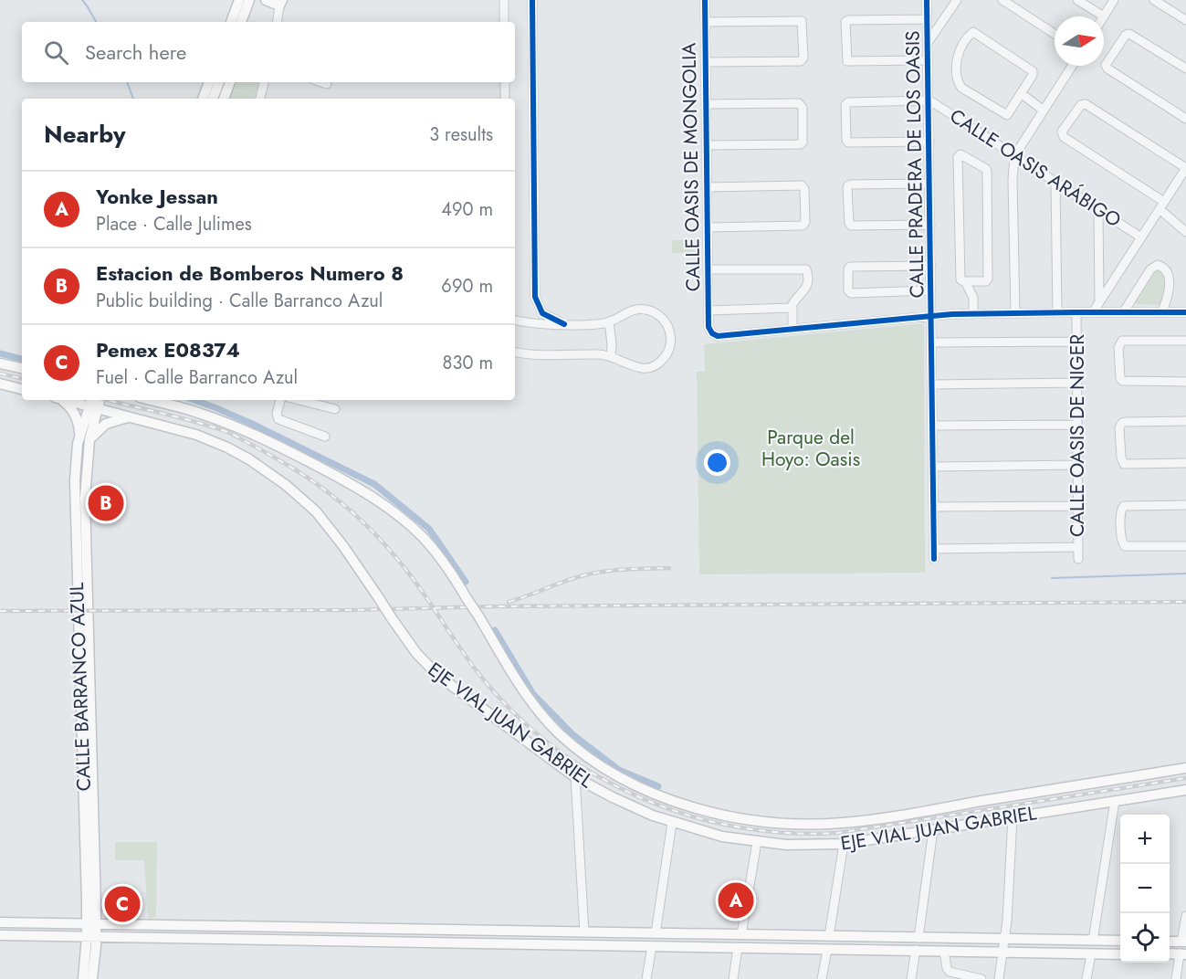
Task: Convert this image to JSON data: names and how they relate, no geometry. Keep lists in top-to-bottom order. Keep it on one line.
{"streets":{"main road":["CALLE BARRANCO AZUL","EJE VIAL JUAN GABRIEL"],"street":["CALLE PRADERA DE LOS OASIS","CALLE OASIS DE MONGOLIA","CALLE OASIS ARÁBIGO","CALLE OASIS DE NIGER"]},"crossings":[["CALLE PRADERA DE LOS OASIS","CALLE OASIS ARÁBIGO"],["CALLE BARRANCO AZUL","EJE VIAL JUAN GABRIEL"]],"parks":["Parque del Hoyo: Oasis"],"north":"right","page":{"search":"Search here","heading":["Nearby","3 results"],"list":[{"mark":"A","name":"Yonke Jessan","note":"Place · Calle Julimes","value":"490 m"},{"mark":"B","name":"Estacion de Bomberos Numero 8","note":"Public building · Calle Barranco Azul","value":"690 m"},{"mark":"C","name":"Pemex E08374","note":"Fuel · Calle Barranco Azul","value":"830 m"}],"pins":["B","A","C"],"map_buttons":["+","−"]}}
